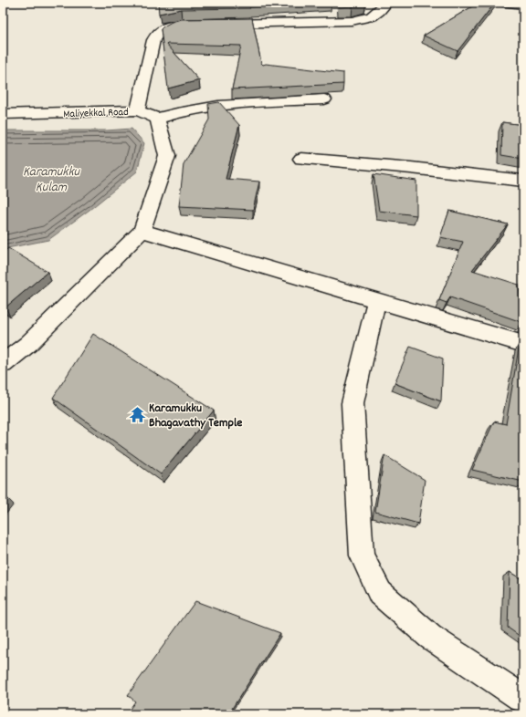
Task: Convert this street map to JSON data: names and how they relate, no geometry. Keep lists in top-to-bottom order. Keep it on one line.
{"streets":{"street":["Maliyekkal Road"]},"water":["Karamukku Kulam"],"places":{"temple":["Karamukku Bhagavathy Temple"]}}
